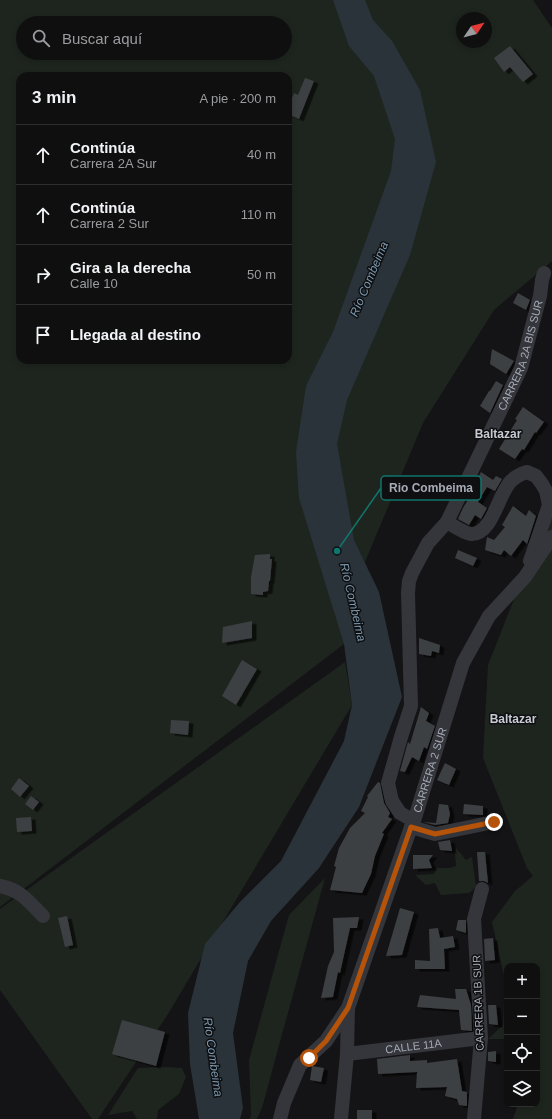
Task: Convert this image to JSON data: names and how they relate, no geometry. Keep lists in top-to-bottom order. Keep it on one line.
{"streets":{"street":["CARRERA 2A BIS SUR","CARRERA 2 SUR","CARRERA 1B SUR","CALLE 11A"]},"crossings":[["CARRERA 2A BIS SUR","CARRERA 2 SUR"],["CARRERA 2 SUR","CALLE 11A"],["CARRERA 1B SUR","CALLE 11A"]],"districts":["Baltazar","Baltazar"],"water":["Río Combeima"],"places":["Rio Combeima"],"north":"top right","page":{"search":"Buscar aquí","heading":["3 min","A pie · 200 m"],"list":[["Continúa","Carrera 2A Sur","40 m"],["Continúa","Carrera 2 Sur","110 m"],["Gira a la derecha","Calle 10","50 m"],"Llegada al destino"],"map_buttons":["+","−"]}}
